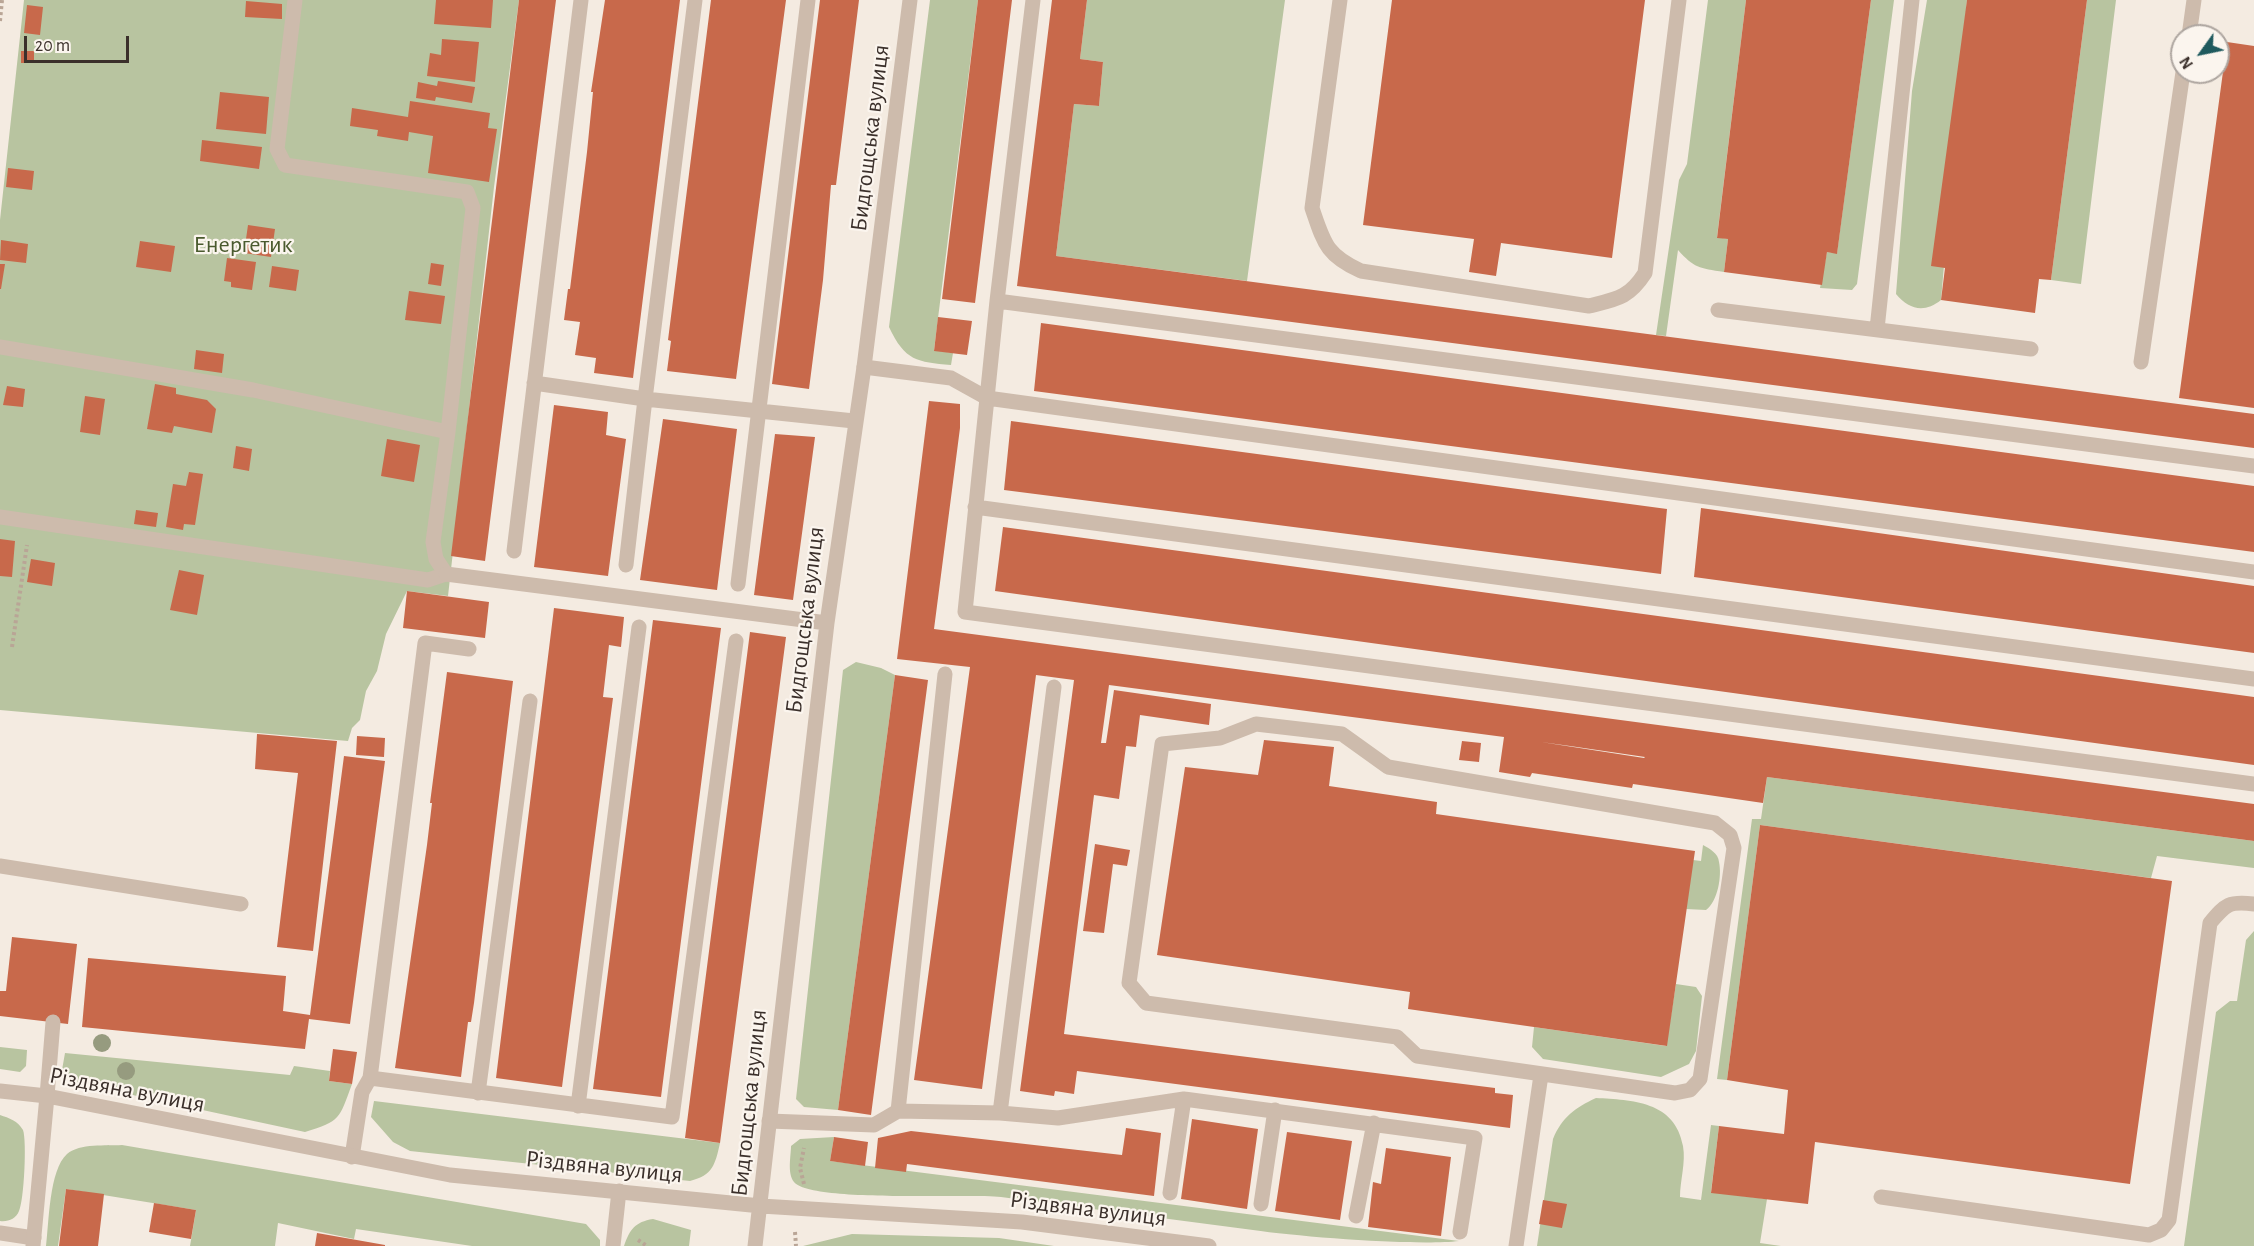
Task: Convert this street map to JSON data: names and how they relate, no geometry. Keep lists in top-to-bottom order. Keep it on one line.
{"streets":{"street":["Бидгощська вулиця","Різдвяна вулиця"]},"crossings":[["Бидгощська вулиця","Різдвяна вулиця"]],"parks":["Енергетик"],"scale_bar":"20 m","north":"bottom left"}
